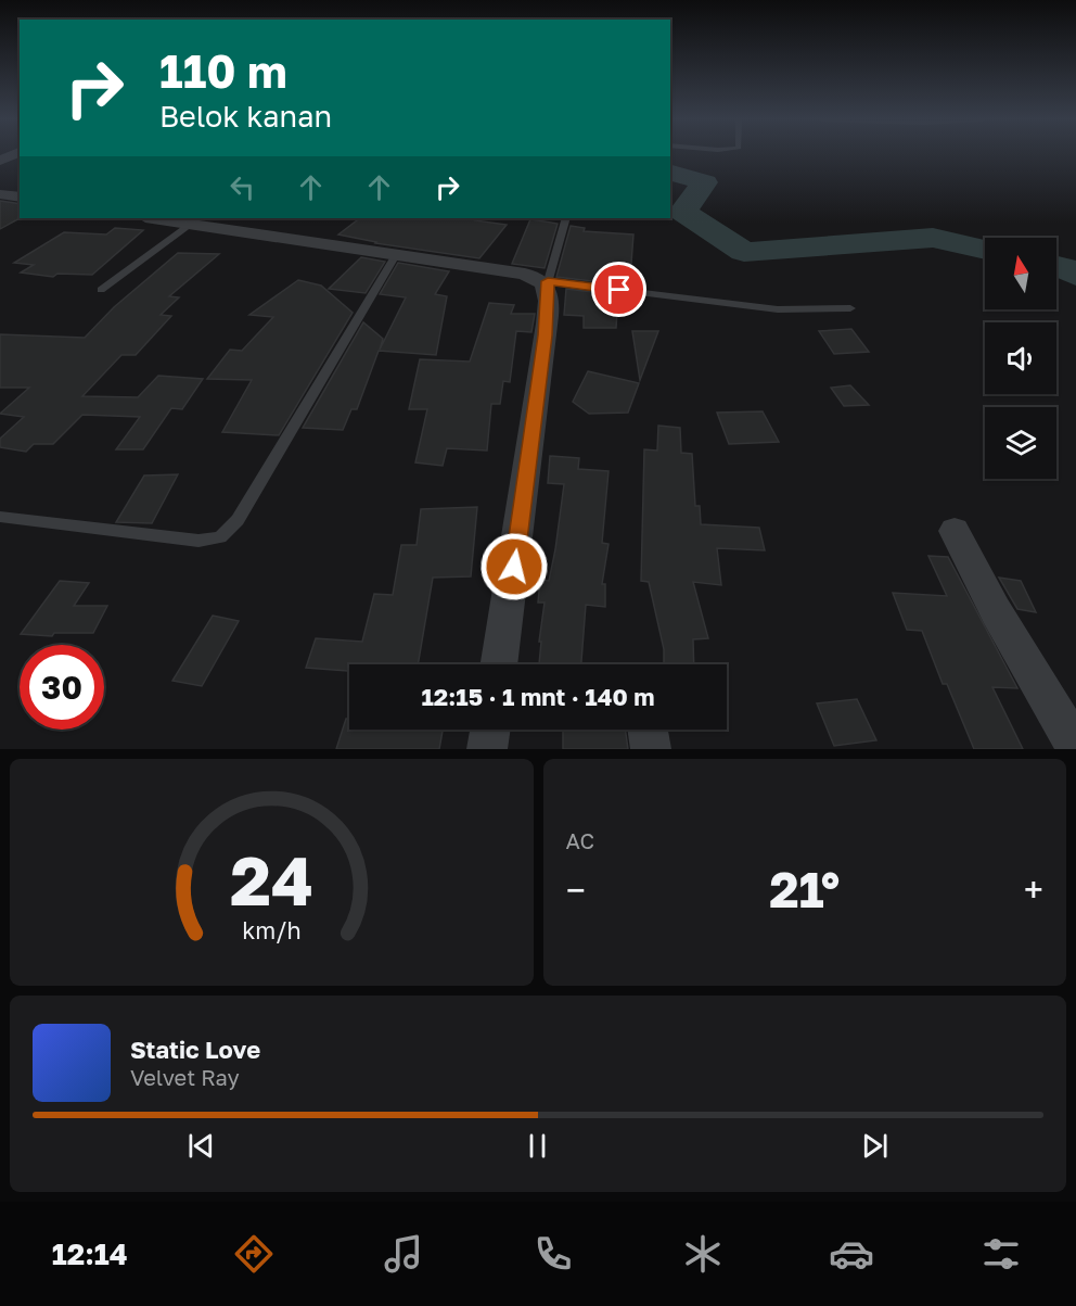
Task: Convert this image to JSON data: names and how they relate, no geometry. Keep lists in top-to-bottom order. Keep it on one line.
{"north":"top","page":{"turn":["110 m","Belok kanan"],"limit":"30","trip":"12:15 · 1 mnt · 140 m","tile":"AC","heat":["−","21°","+"],"song":["Static Love","Velvet Ray"],"tabs":"12:14","gauge":["24","km/h"]}}
